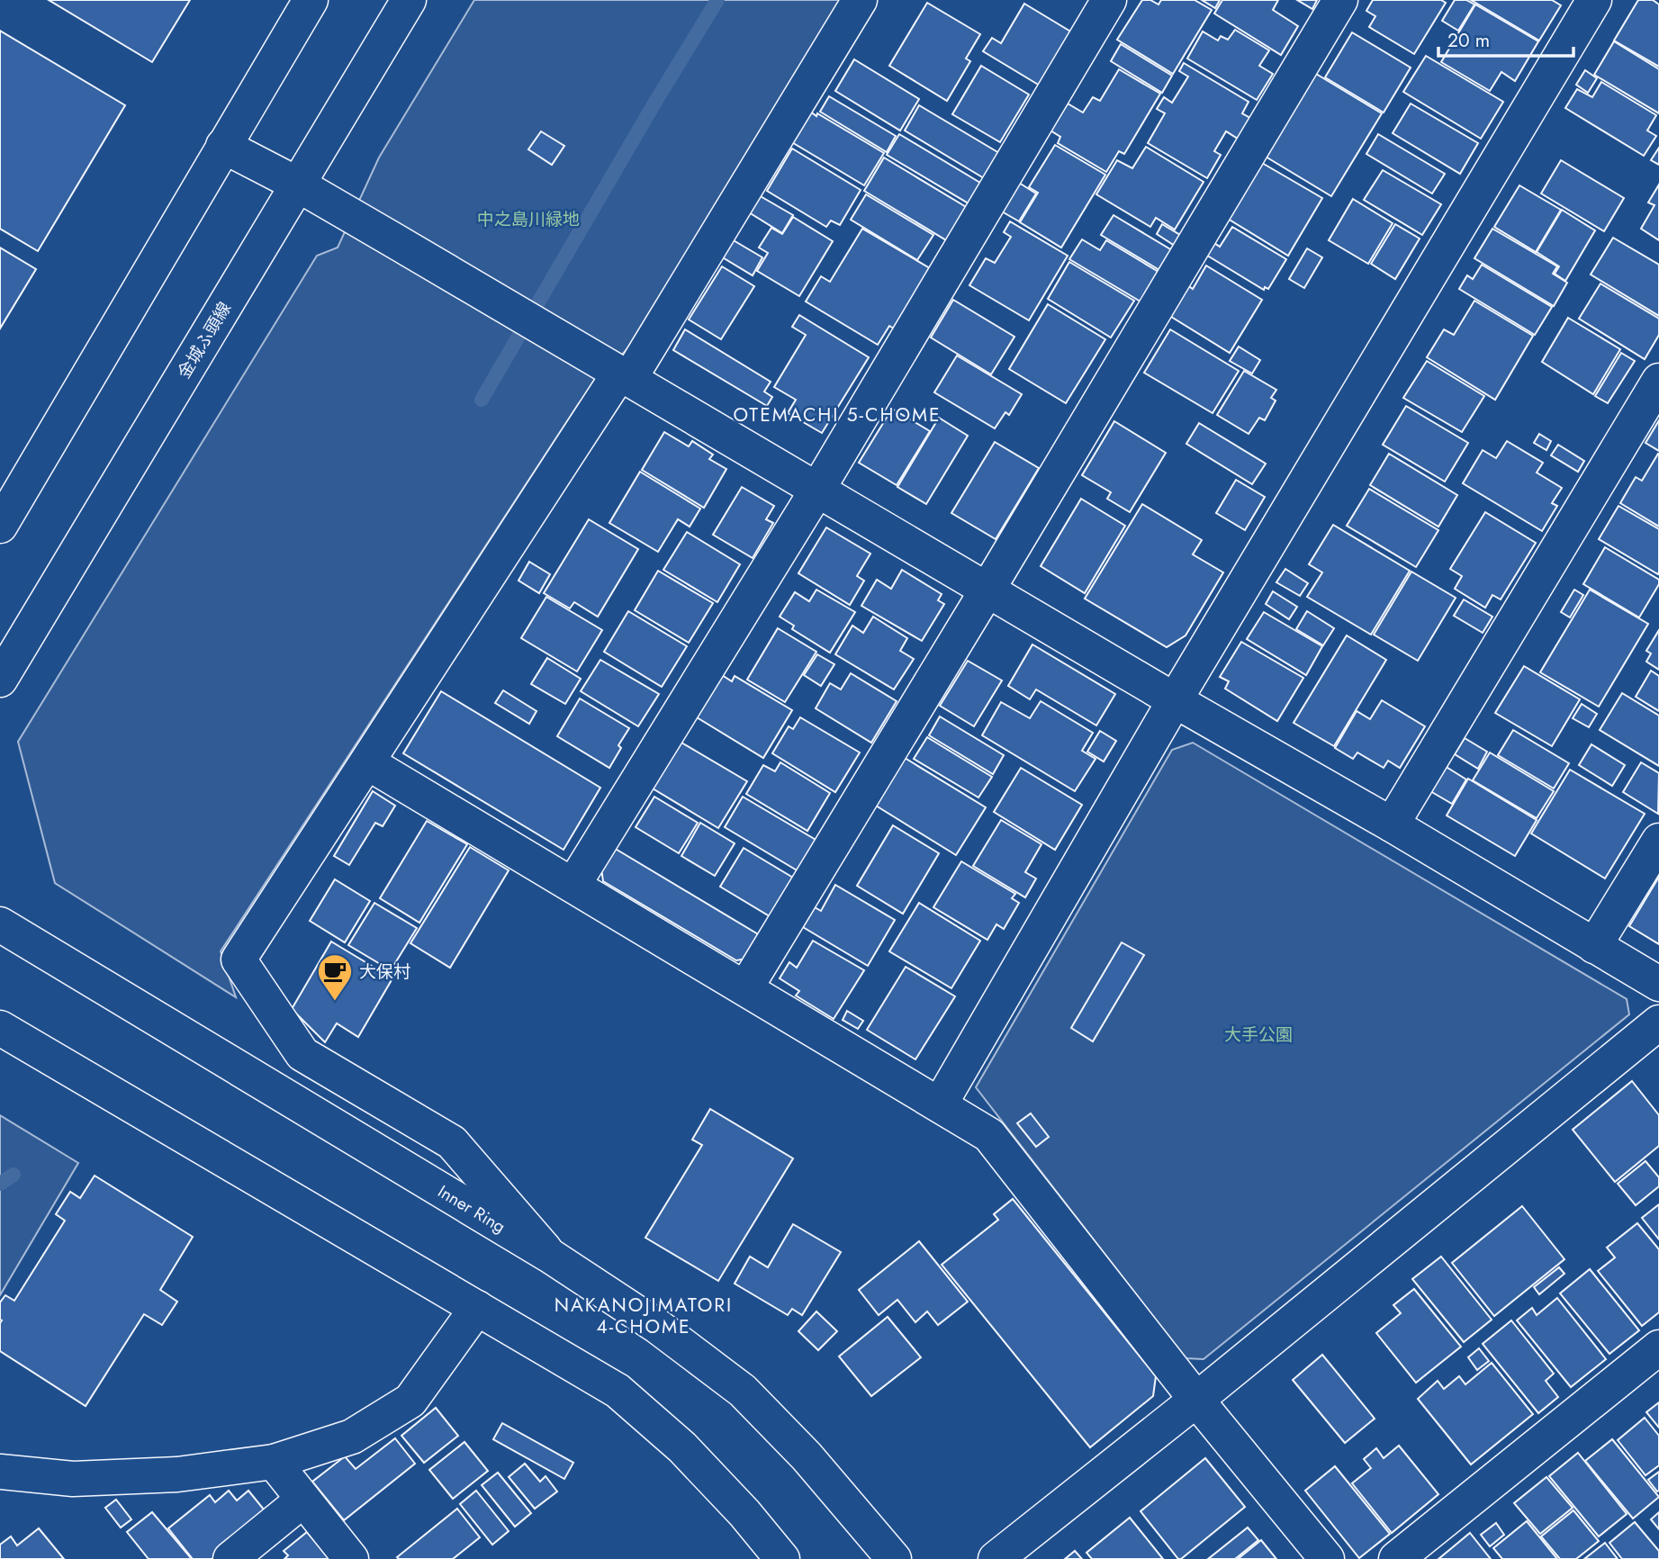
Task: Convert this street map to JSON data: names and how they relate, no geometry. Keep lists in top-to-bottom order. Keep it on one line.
{"streets":{"street":["金城ふ頭線","Inner Ring"]},"districts":["OTEMACHI 5-CHOME","NAKANOJIMATORI 4-CHOME"],"parks":["中之島川緑地","大手公園"],"places":{"cafe":["大保村"]},"scale_bar":"20 m"}
